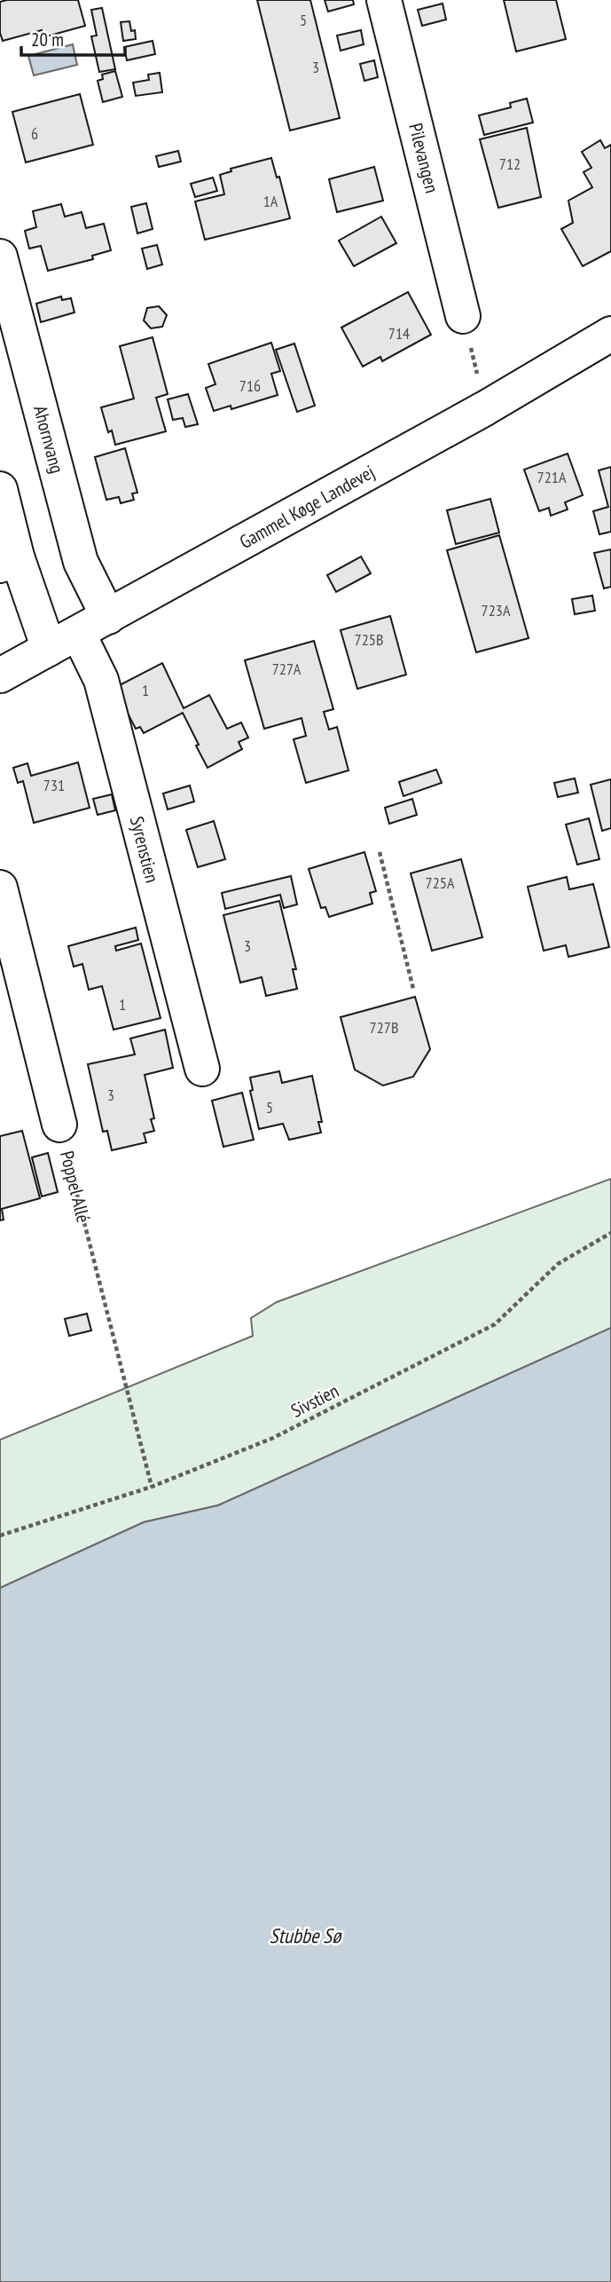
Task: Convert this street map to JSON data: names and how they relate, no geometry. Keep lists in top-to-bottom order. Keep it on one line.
{"streets":{"street":["Pilevangen","Ahornvang","Gammel Køge Landevej","Syrenstien","Poppel Allé"],"path":["Sivstien"]},"crossings":[["Ahornvang","Gammel Køge Landevej"],["Gammel Køge Landevej","Syrenstien"],["Poppel Allé","Sivstien"]],"water":["Stubbe Sø"],"house_numbers":["5","3","6","712","1A","714","716","721A","723A","725B","727A","1","731","725A","3","1","727B","3","5"],"scale_bar":"20 m"}
